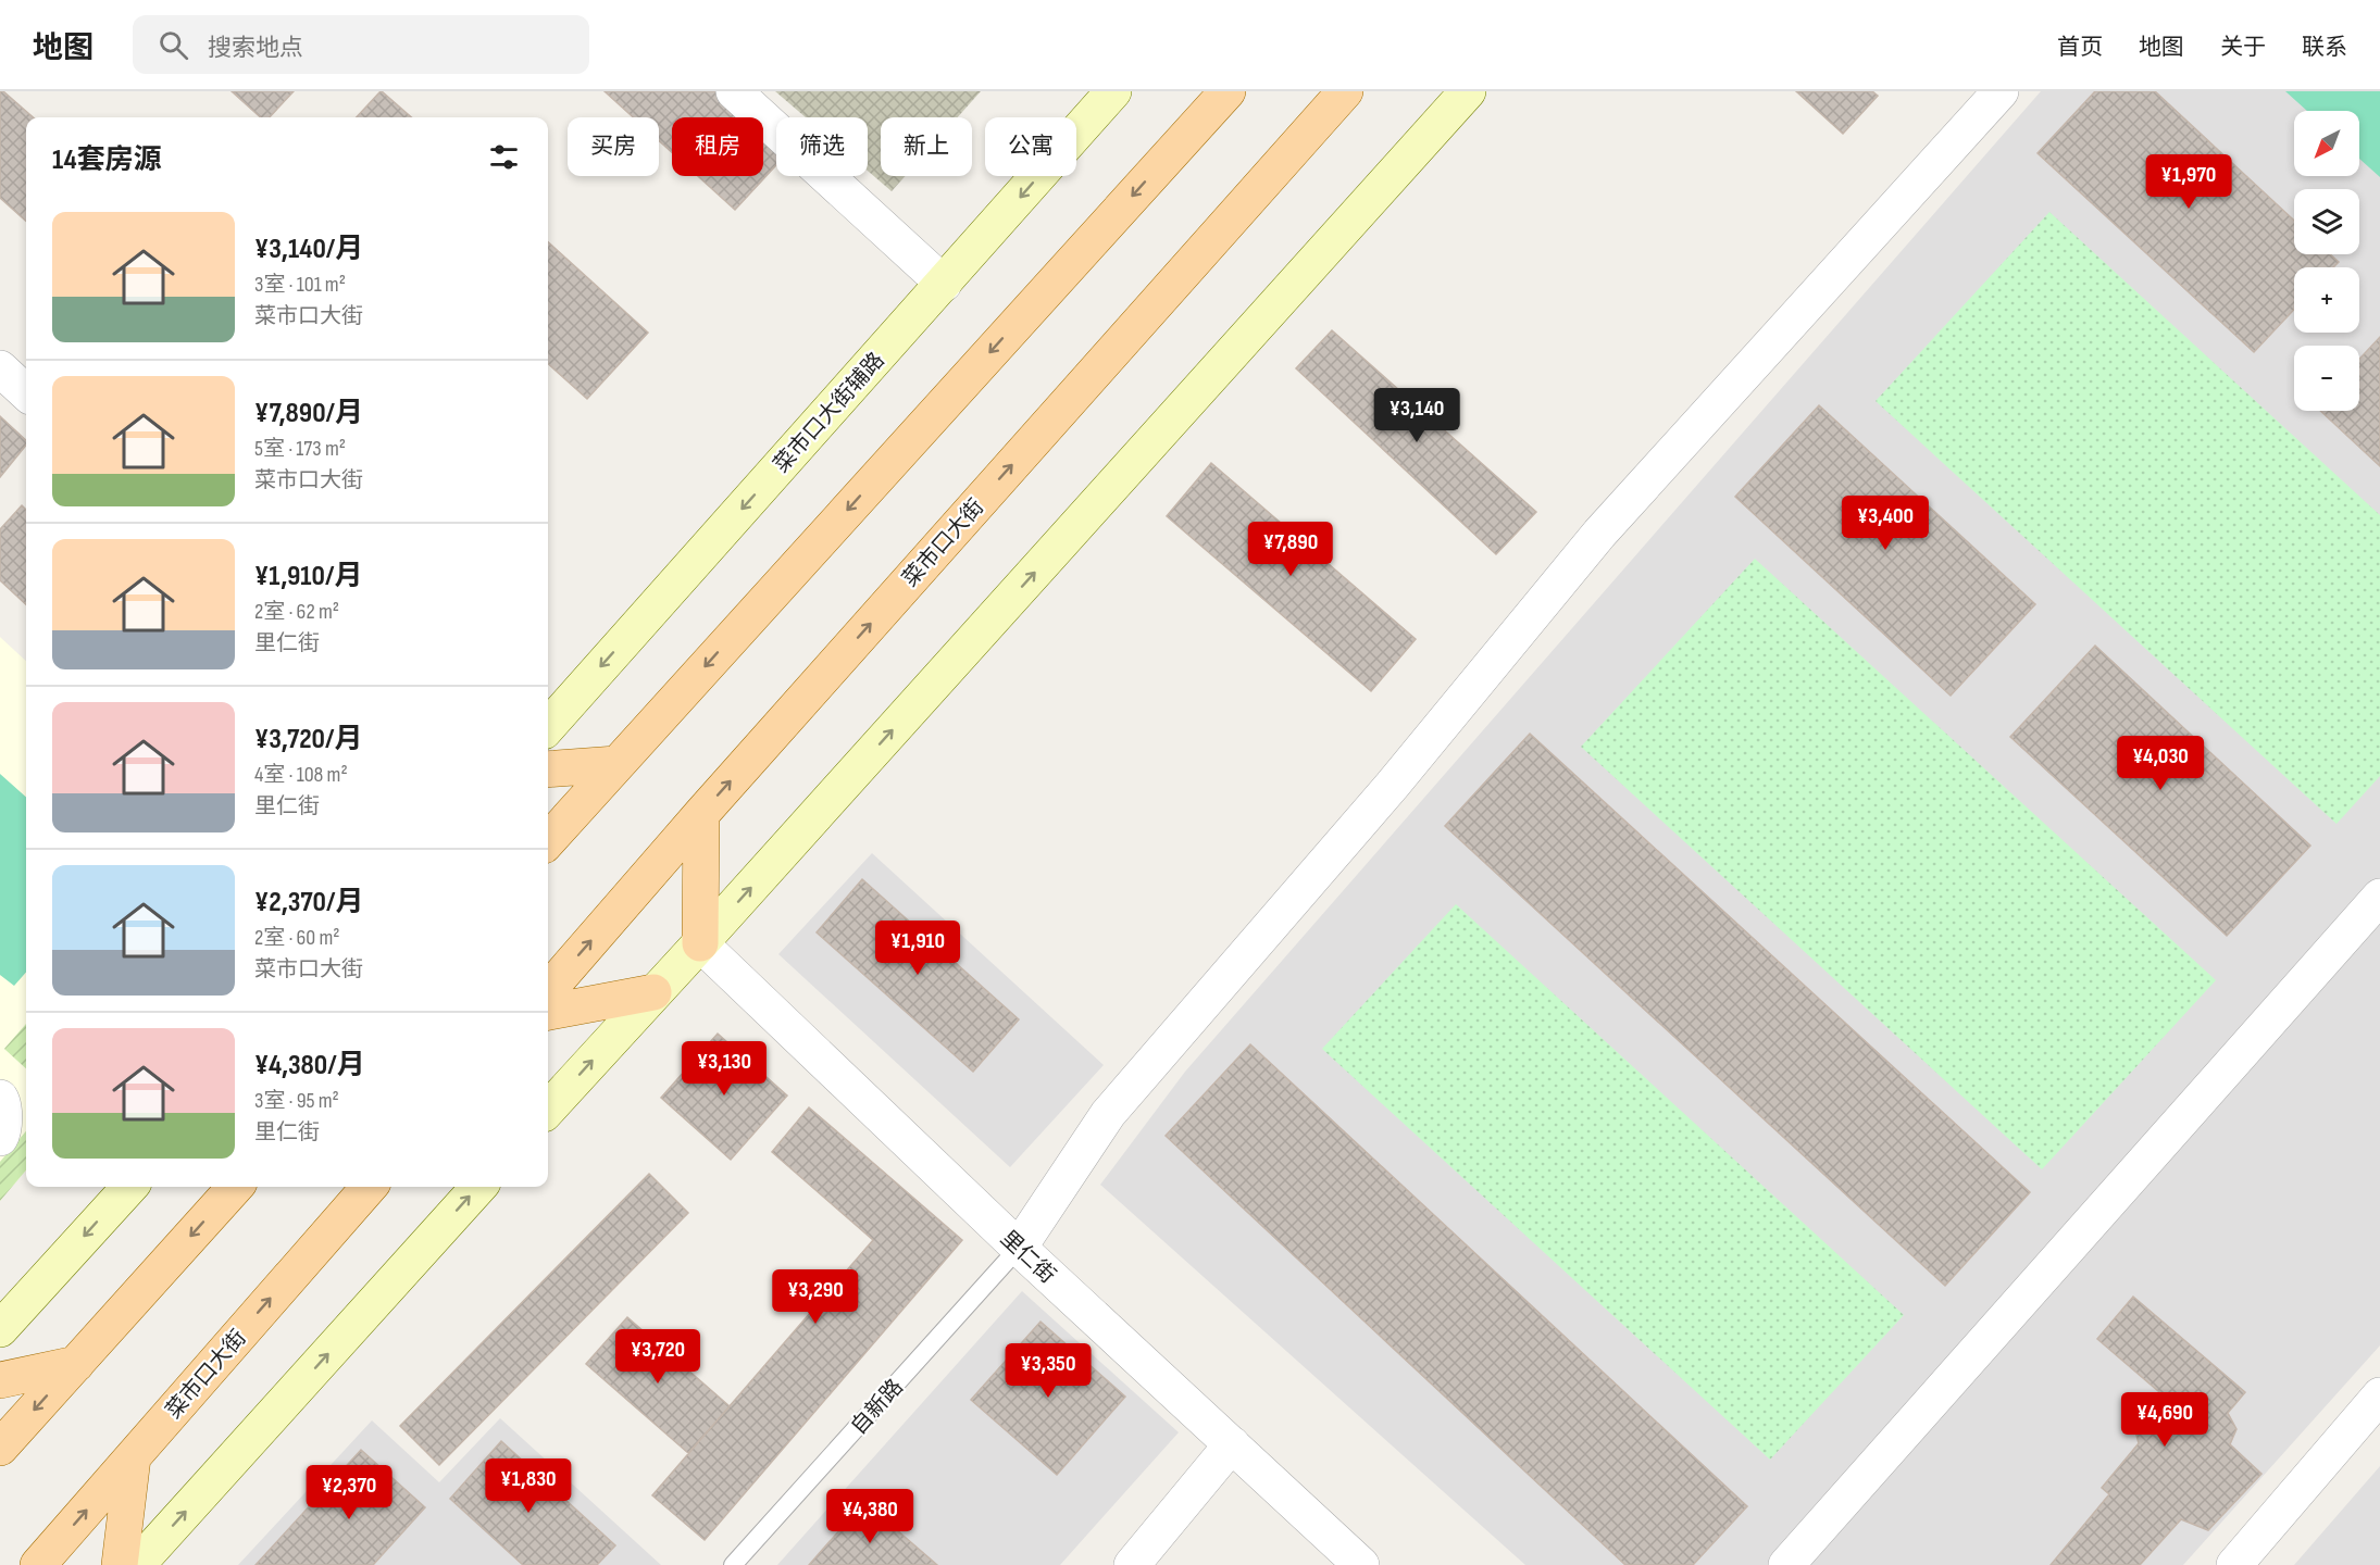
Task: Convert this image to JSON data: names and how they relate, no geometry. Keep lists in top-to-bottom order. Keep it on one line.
{"streets":{"main road":["菜市口大街"],"street":["菜市口大街辅路","里仁街"],"lane":["自新路"]},"crossings":[["里仁街","自新路"]],"north":"bottom left","page":{"header":"地图","search":"搜索地点","nav":["首页","地图","关于","联系"],"map_buttons":["+","−"],"chip":["买房","租房","筛选","新上","公寓"],"heading":"14套房源","price":["¥1,970","¥3,140","¥3,400","¥7,890","¥4,030","¥1,910","¥3,130","¥3,290","¥3,720","¥3,350","¥4,690","¥1,830","¥2,370","¥4,380"],"list":[{"name":"¥3,140/月","note":"3室 · 101 m² · 菜市口大街"},{"name":"¥7,890/月","note":"5室 · 173 m² · 菜市口大街"},{"name":"¥1,910/月","note":"2室 · 62 m² · 里仁街"},{"name":"¥3,720/月","note":"4室 · 108 m² · 里仁街"},{"name":"¥2,370/月","note":"2室 · 60 m² · 菜市口大街"},{"name":"¥4,380/月","note":"3室 · 95 m² · 里仁街"}]}}
